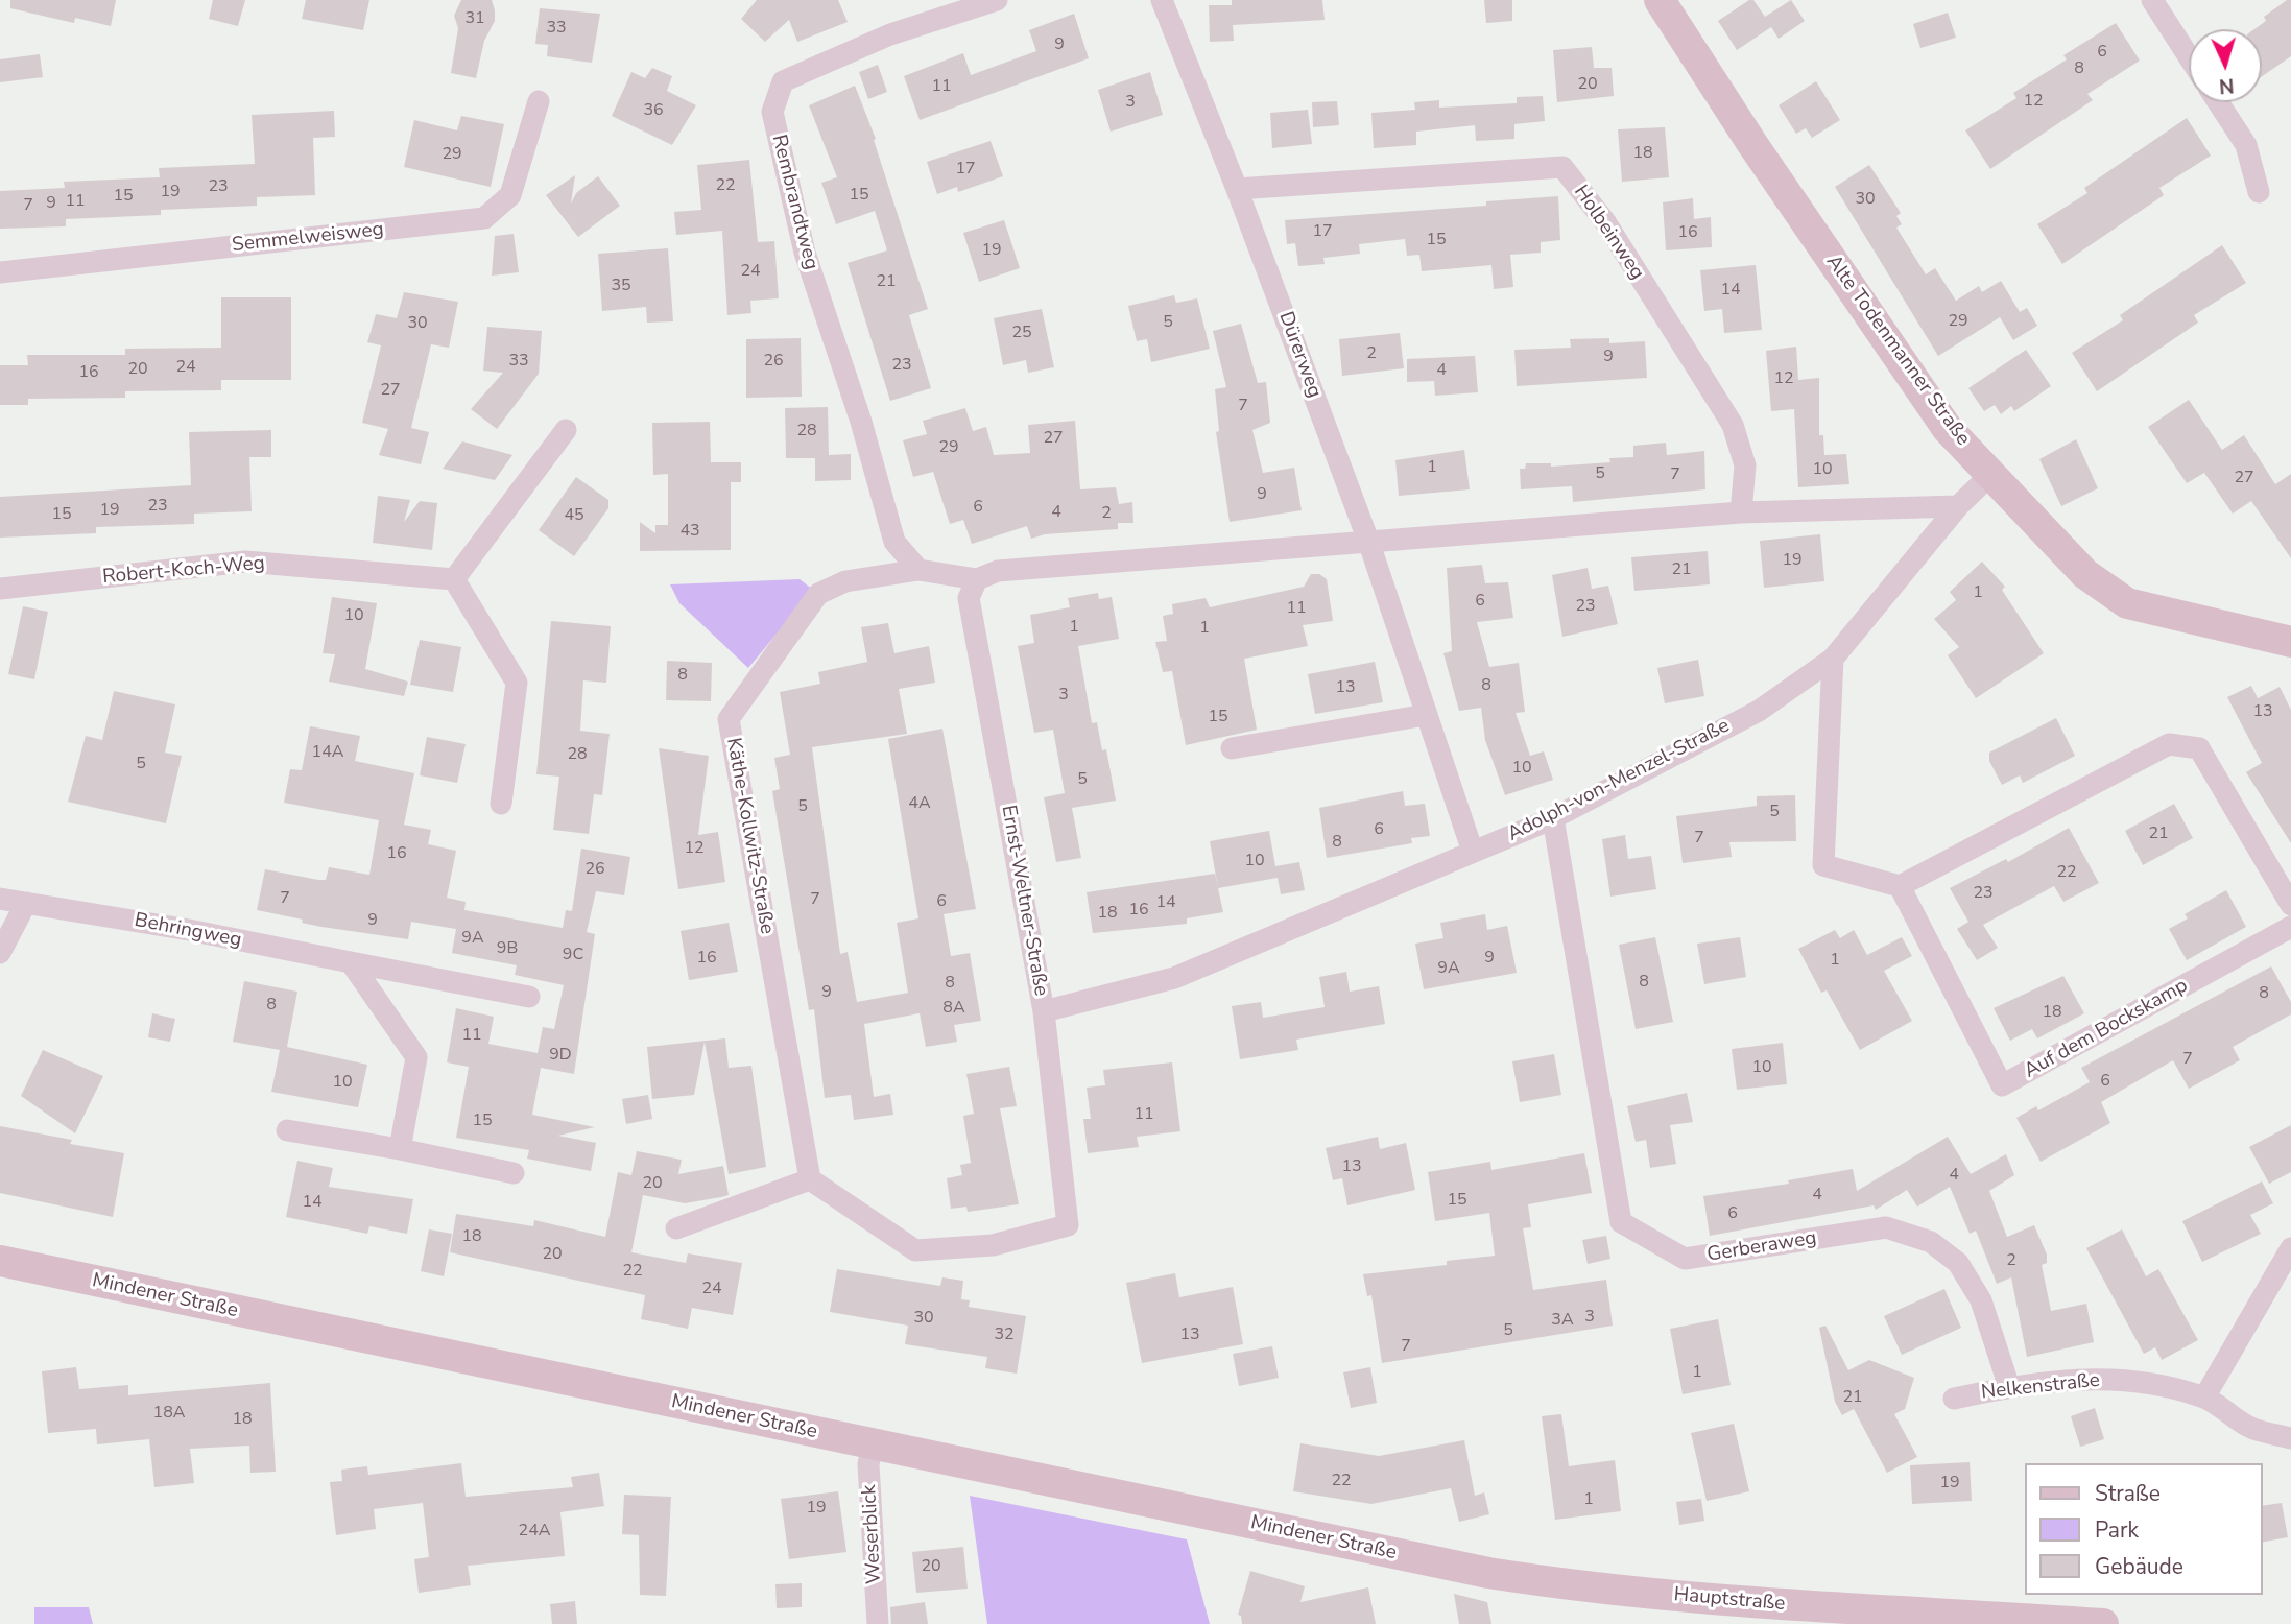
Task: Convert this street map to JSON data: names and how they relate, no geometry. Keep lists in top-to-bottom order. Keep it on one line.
{"streets":{"main road":["Alte Todenmanner Straße","Mindener Straße","Hauptstraße"],"street":["Rembrandtweg","Holbeinweg","Semmelweisweg","Dürerweg","Robert-Koch-Weg","Adolph-von-Menzel-Straße","Käthe-Kollwitz-Straße","Ernst-Weltner-Straße","Behringweg","Auf dem Bockskamp","Gerberaweg","Nelkenstraße","Weserblick"]},"crossings":[["Rembrandtweg","Käthe-Kollwitz-Straße"],["Holbeinweg","Dürerweg"],["Alte Todenmanner Straße","Adolph-von-Menzel-Straße"],["Dürerweg","Adolph-von-Menzel-Straße"],["Dürerweg","Käthe-Kollwitz-Straße"],["Adolph-von-Menzel-Straße","Ernst-Weltner-Straße"],["Adolph-von-Menzel-Straße","Gerberaweg"],["Käthe-Kollwitz-Straße","Ernst-Weltner-Straße"],["Gerberaweg","Nelkenstraße"],["Mindener Straße","Weserblick"],["Mindener Straße","Hauptstraße"]],"house_numbers":["31","33","9","6","8","20","11","12","3","36","18","29","17","22","23","19","15","15","30","11","9","7","17","16","15","19","24","21","35","14","29","5","30","25","2","9","33","26","23","24","20","4","16","12","27","7","28","27","29","1","10","5","7","27","9","23","6","19","4","2","15","45","43","19","21","1","6","23","11","10","1","1","8","8","13","3","13","15","14A","28","5","10","5","4A","5","5","6","21","7","8","12","16","10","26","22","23","7","7","6","14","16","18","9","9A","9B","9C","16","9","1","9A","8","8","9","8","8","8A","18","11","9D","7","10","6","10","11","15","13","4","20","4","15","14","6","18","20","2","22","24","3","30","3A","5","32","13","7","1","21","18A","18","22","19","1","19","24A","20"],"legend":["Straße","Park","Gebäude"],"north":"bottom"}
